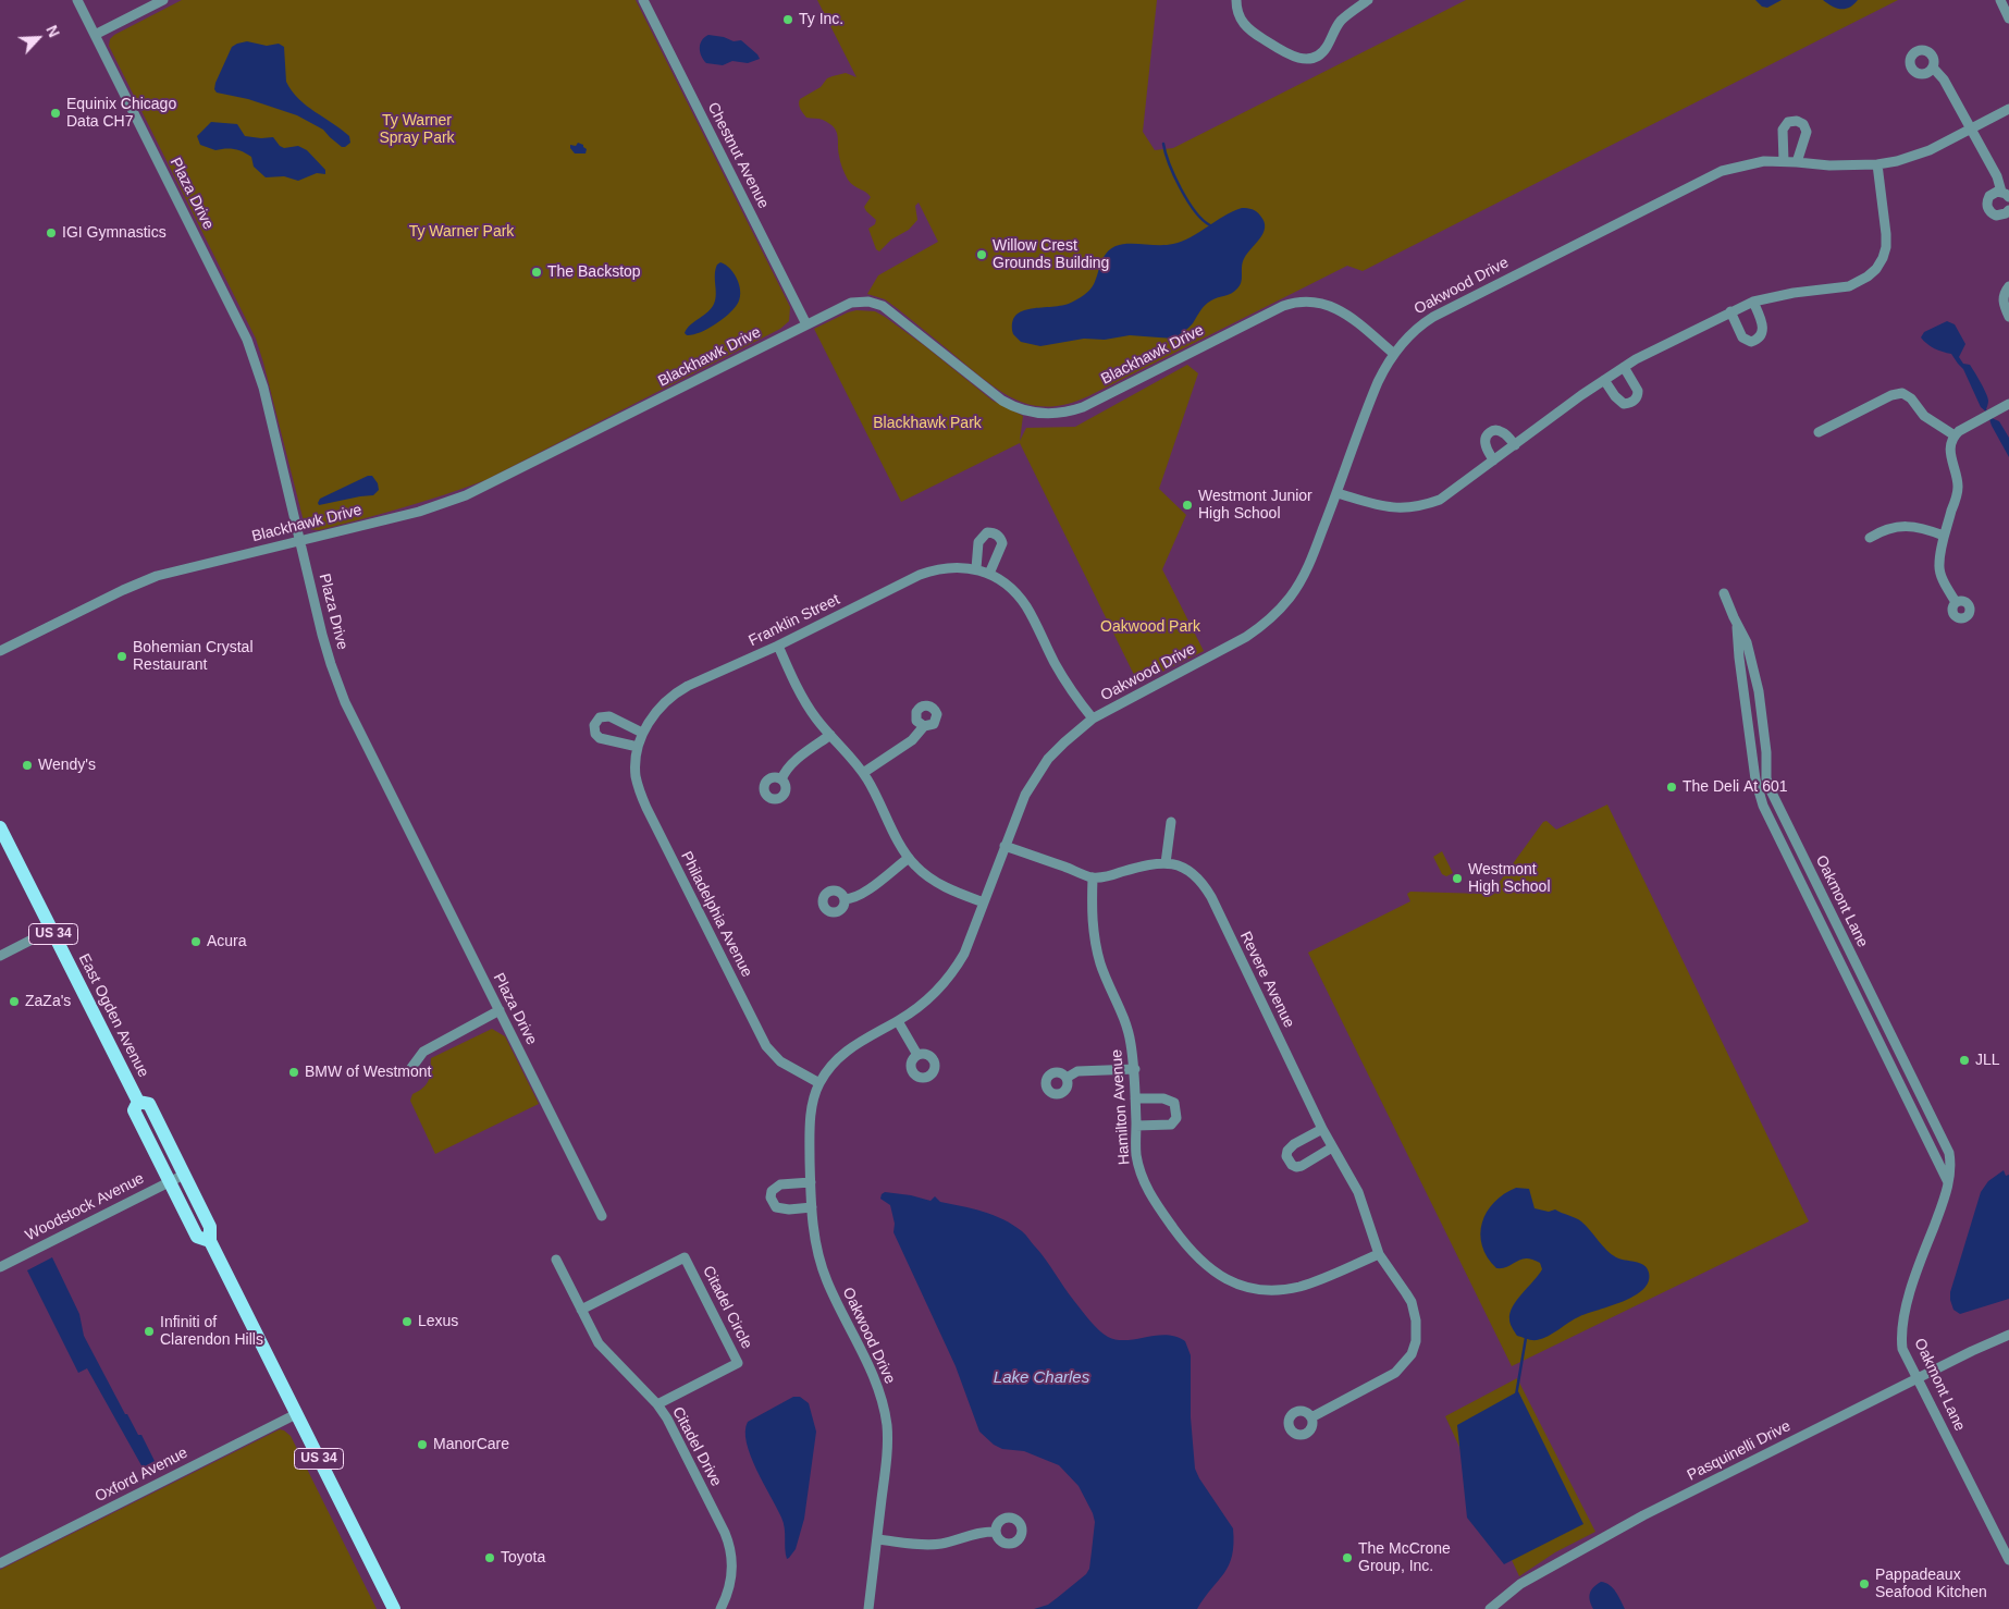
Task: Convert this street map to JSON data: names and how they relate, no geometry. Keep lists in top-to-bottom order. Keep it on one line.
{"streets":{"main road":["US 34","East Ogden Avenue"],"street":["Chestnut Avenue","Plaza Drive","Oakwood Drive","Blackhawk Drive","Franklin Street","Oakmont Lane","Philadelphia Avenue","Revere Avenue","Hamilton Avenue","Woodstock Avenue","Citadel Circle","Citadel Drive","Pasquinelli Drive","Oxford Avenue"]},"crossings":[["Chestnut Avenue","Blackhawk Drive"],["Plaza Drive","Blackhawk Drive"],["Oakwood Drive","Blackhawk Drive"],["Oakwood Drive","Philadelphia Avenue"],["Franklin Street","Philadelphia Avenue"],["Oakmont Lane","Pasquinelli Drive"],["Revere Avenue","Hamilton Avenue"],["East Ogden Avenue","Woodstock Avenue"],["East Ogden Avenue","Oxford Avenue"],["Citadel Circle","Citadel Drive"]],"water":["Lake Charles"],"parks":["Ty Warner Spray Park","Ty Warner Park","Blackhawk Park","Oakwood Park"],"places":["Ty Inc.","Equinix Chicago Data CH7","IGI Gymnastics","Willow Crest Grounds Building","The Backstop","Westmont Junior High School","Bohemian Crystal Restaurant","Wendy's","The Deli At 601","Westmont High School","Acura","ZaZa's","JLL","BMW of Westmont","Lexus","Infiniti of Clarendon Hills","ManorCare","Toyota","The McCrone Group, Inc.","Pappadeaux Seafood Kitchen"],"north":"top right"}
